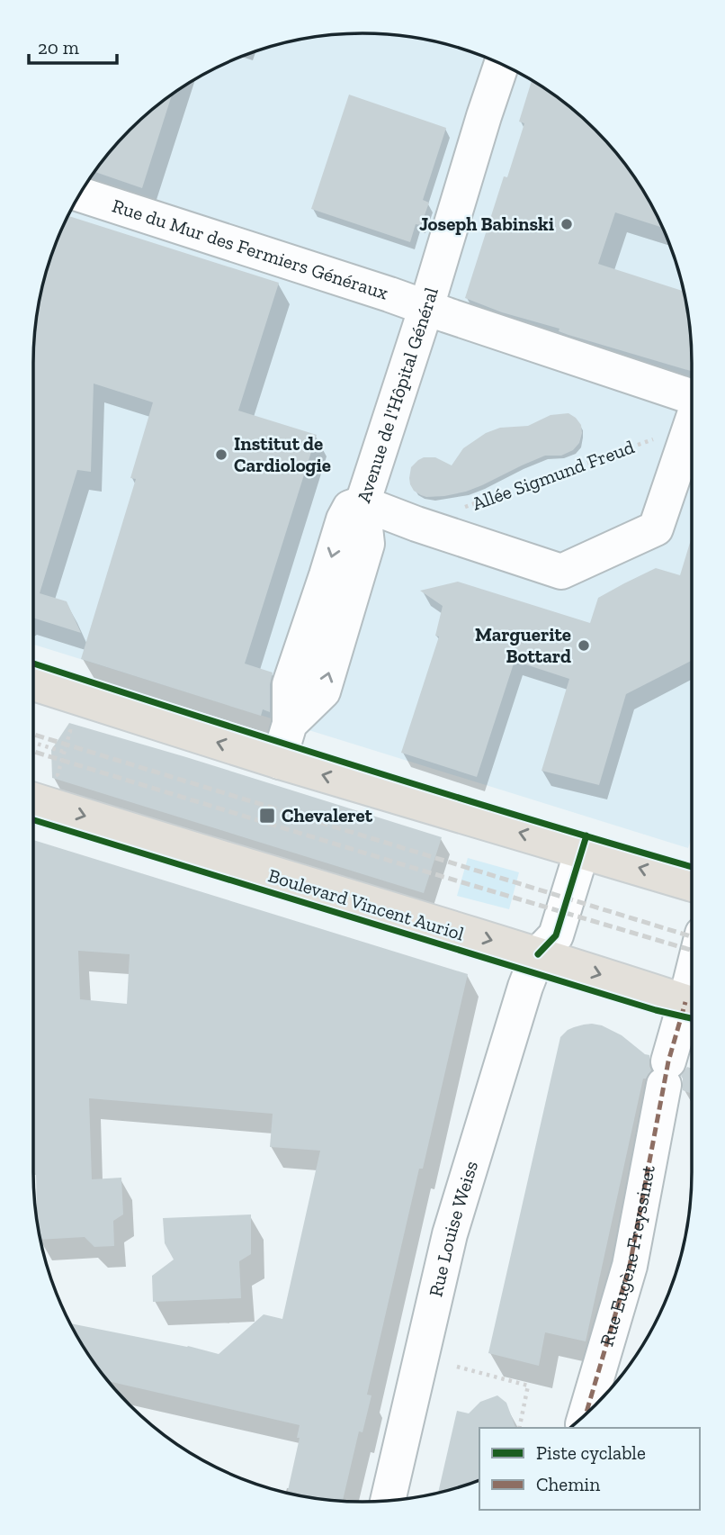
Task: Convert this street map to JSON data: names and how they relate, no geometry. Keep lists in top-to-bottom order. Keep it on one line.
{"streets":{"main road":["Boulevard Vincent Auriol"],"street":["Rue du Mur des Fermiers Généraux","Avenue de l'Hôpital Général","Rue Louise Weiss","Rue Eugène Freyssinet"],"path":["Allée Sigmund Freud"]},"crossings":[["Rue du Mur des Fermiers Généraux","Avenue de l'Hôpital Général"],["Boulevard Vincent Auriol","Rue Louise Weiss"]],"places":{"other":["Joseph Babinski","Institut de Cardiologie","Marguerite Bottard"],"transit":["Chevaleret"]},"legend":["Piste cyclable","Chemin"],"scale_bar":"20 m"}
